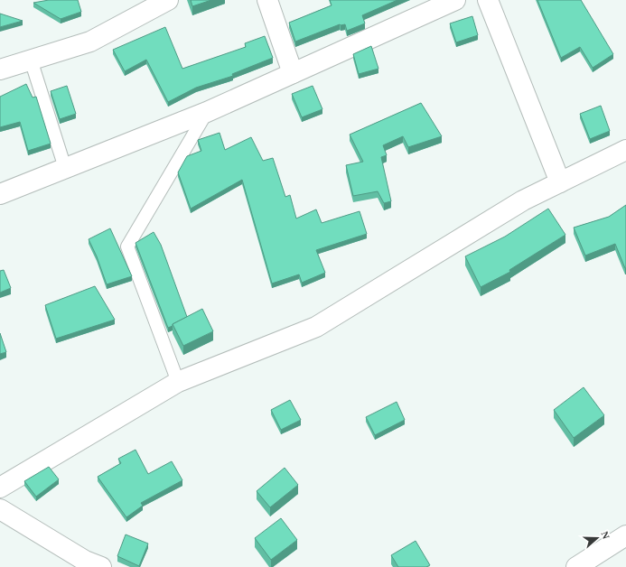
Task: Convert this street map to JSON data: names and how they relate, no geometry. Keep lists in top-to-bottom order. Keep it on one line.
{"north":"right"}
